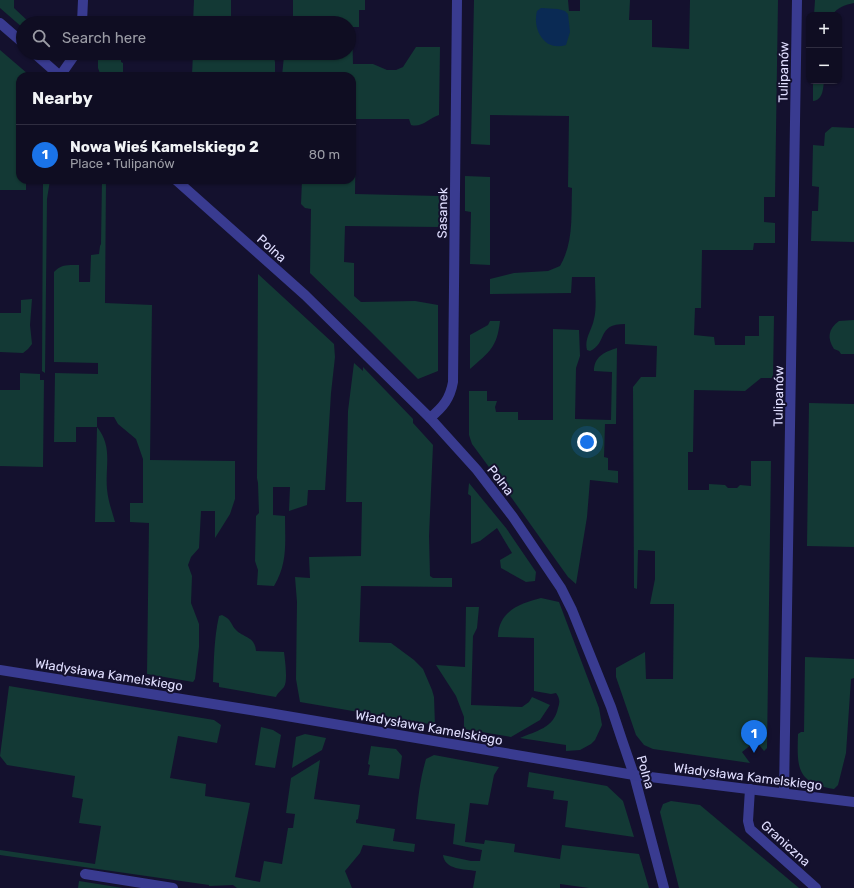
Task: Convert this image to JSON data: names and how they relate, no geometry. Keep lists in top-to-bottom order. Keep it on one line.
{"streets":{"street":["Tulipanów","Sasanek","Polna","Władysława Kamelskiego","Graniczna"]},"crossings":[["Tulipanów","Władysława Kamelskiego"],["Sasanek","Polna"],["Polna","Władysława Kamelskiego"],["Władysława Kamelskiego","Graniczna"]],"page":{"map_buttons":["+","−"],"search":"Search here","heading":"Nearby","list":[{"mark":"1","name":"Nowa Wieś Kamelskiego 2","note":"Place · Tulipanów","value":"80 m"}],"pins":"1"}}
